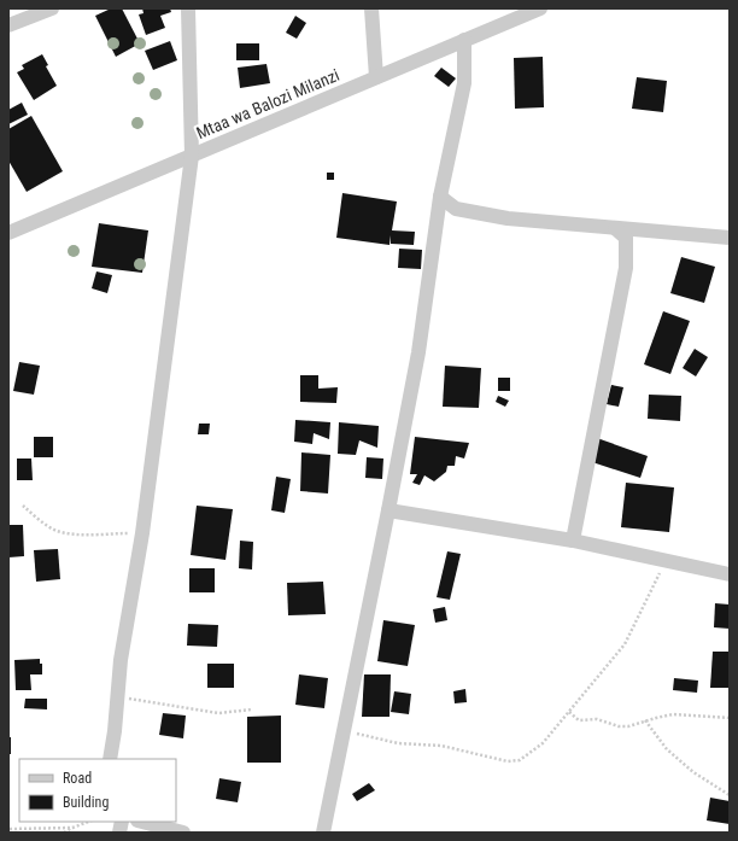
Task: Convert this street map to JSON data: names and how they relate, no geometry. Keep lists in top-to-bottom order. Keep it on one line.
{"streets":{"street":["Mtaa wa Balozi Milanzi"]},"legend":["Road","Building"]}
